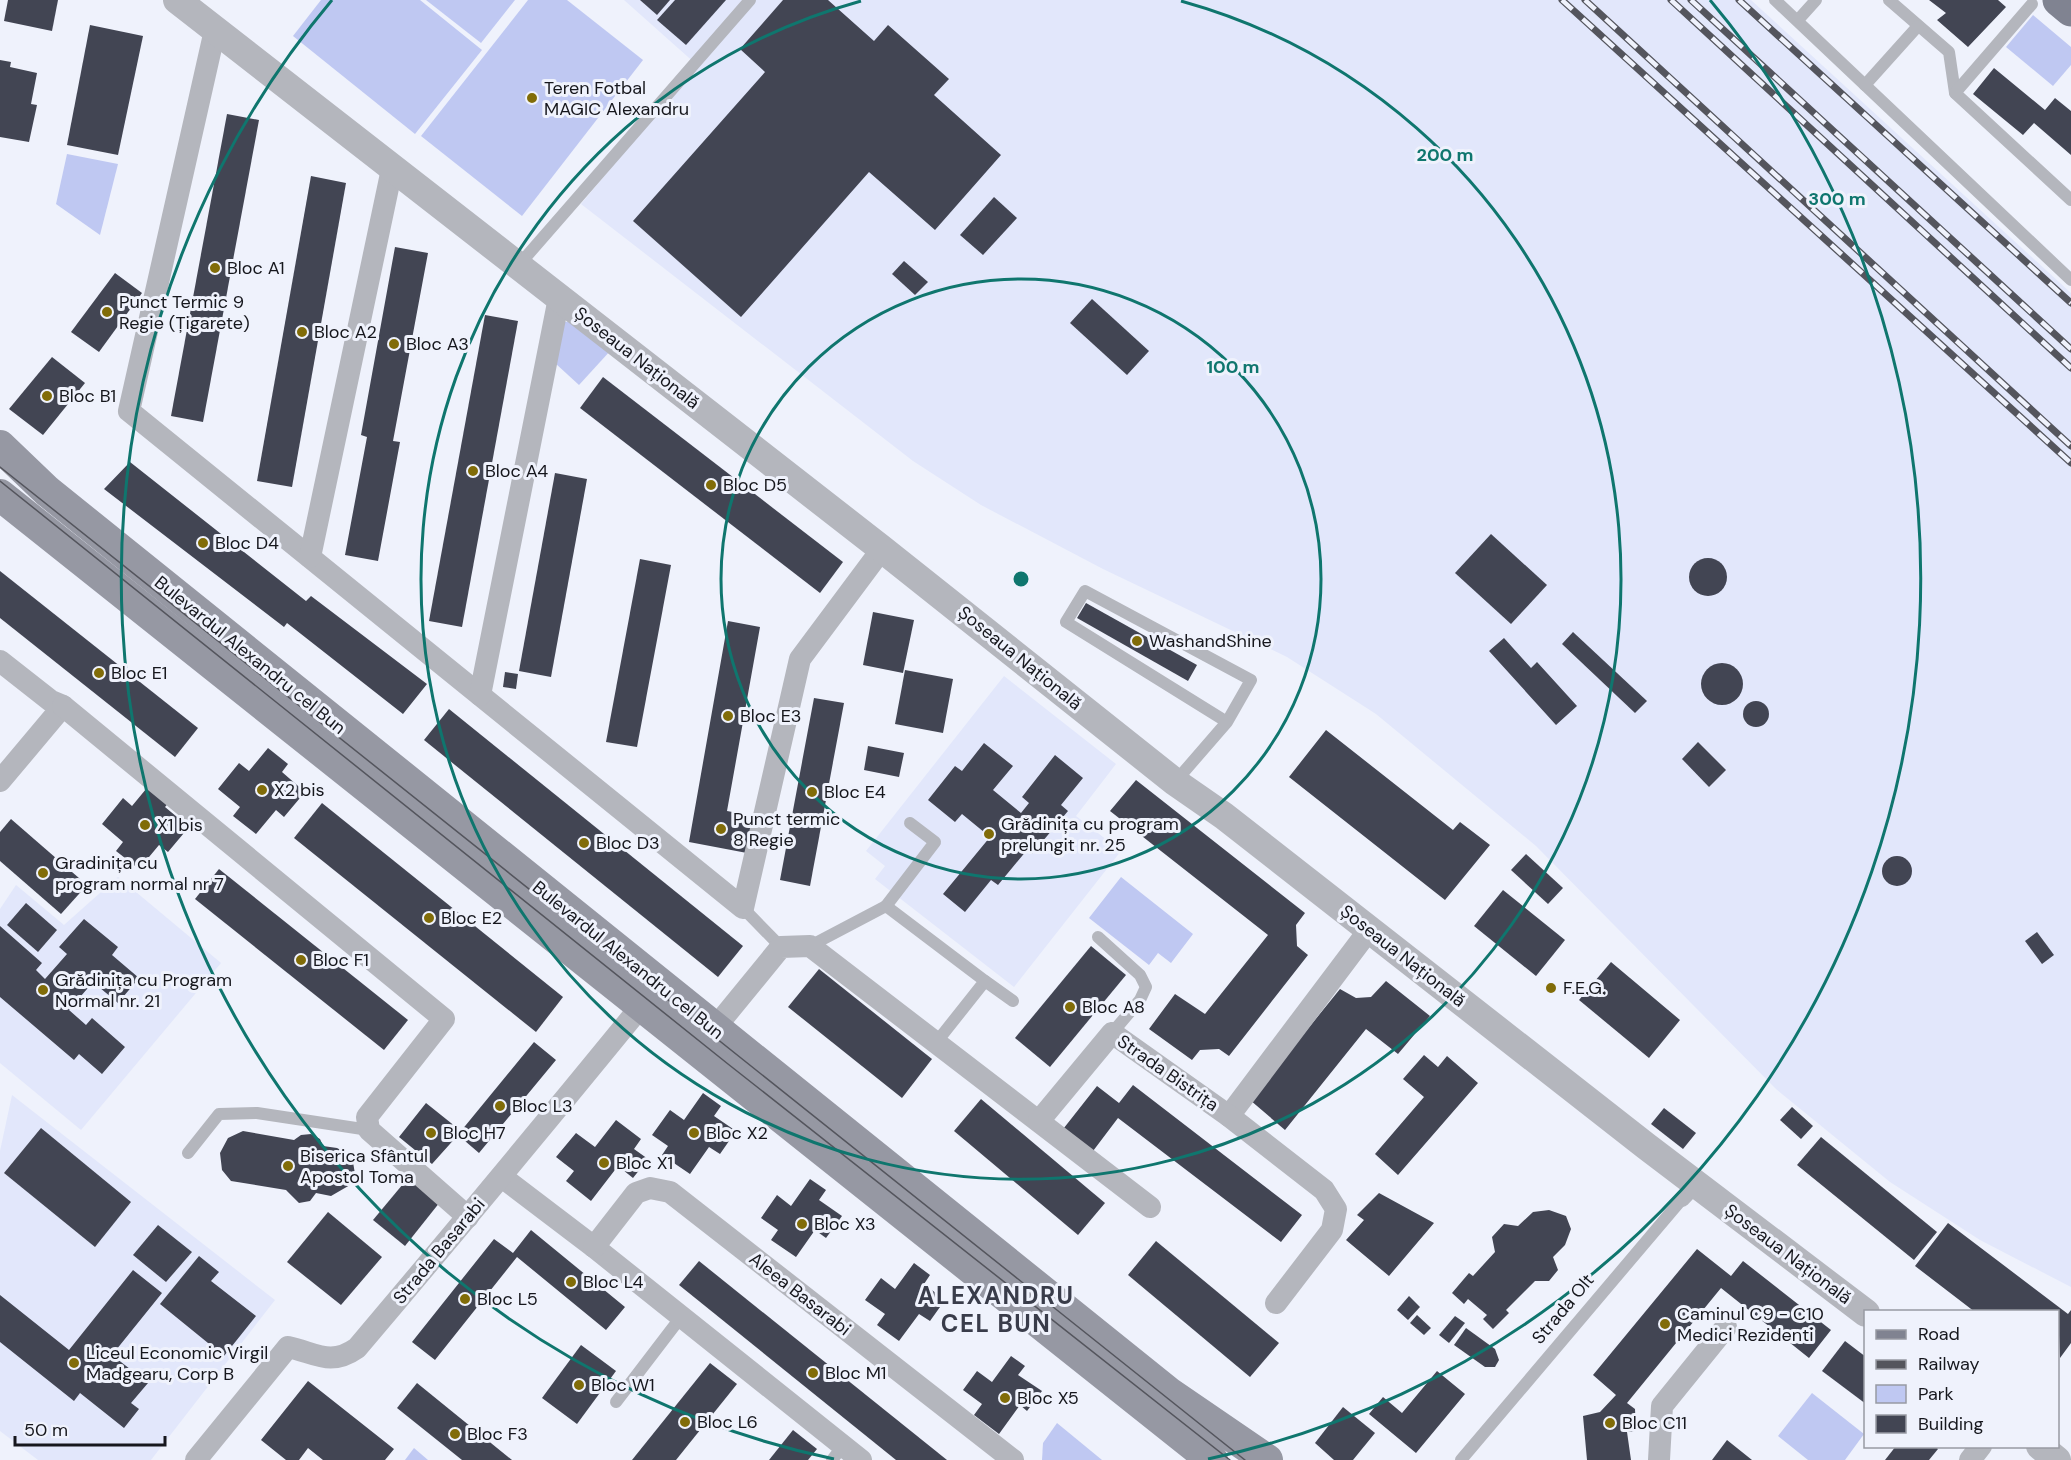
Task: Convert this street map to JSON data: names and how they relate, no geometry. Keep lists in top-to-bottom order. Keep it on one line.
{"streets":{"main road":["Bulevardul Alexandru cel Bun"],"street":["Șoseaua Națională","Strada Bistrița","Strada Basarabi","Aleea Basarabi"],"lane":["Strada Olt"]},"crossings":[["Șoseaua Națională","Strada Bistrița"],["Șoseaua Națională","Strada Olt"],["Bulevardul Alexandru cel Bun","Strada Basarabi"]],"districts":["ALEXANDRU CEL BUN"],"places":["Teren Fotbal MAGIC Alexandru","Bloc A1","Punct Termic 9 Regie (Țigarete)","Bloc A2","Bloc A3","Bloc B1","Bloc A4","Bloc D5","Bloc D4","WashandShine","Bloc E1","Bloc E3","X2 bis","Bloc E4","X1 bis","Punct termic 8 Regie","Grădinița cu program prelungit nr. 25","Bloc D3","Gradinița cu program normal nr 7","Bloc E2","Bloc F1","F.E.G.","Grădinița cu Program Normal nr. 21","Bloc A8","Bloc L3","Bloc H7","Bloc X2","Bloc X1","Biserica Sfântul Apostol Toma","Bloc X3","Bloc L4","Bloc L5","Caminul C9 - C10 Medici Rezidenti","Liceul Economic Virgil Madgearu, Corp B","Bloc M1","Bloc W1","Bloc X5","Bloc L6","Bloc C11","Bloc F3"],"legend":["Road","Railway","Park","Building"],"scale_bar":"50 m","rings":["200 m","300 m","100 m"]}
